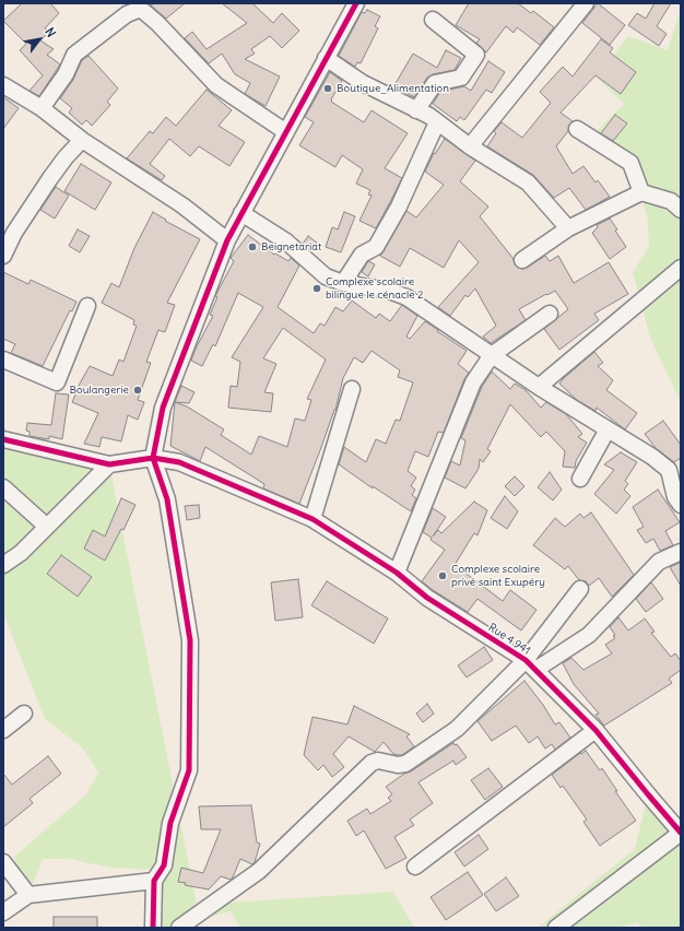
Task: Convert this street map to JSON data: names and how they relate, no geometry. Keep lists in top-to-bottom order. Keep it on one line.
{"streets":{"street":["Rue 4.941"]},"places":["Boutique_Alimentation","Beignetariat","Complexe scolaire bilingue le cénacle 2","Boulangerie","Complexe scolaire privé saint Exupéry"],"north":"top right"}
